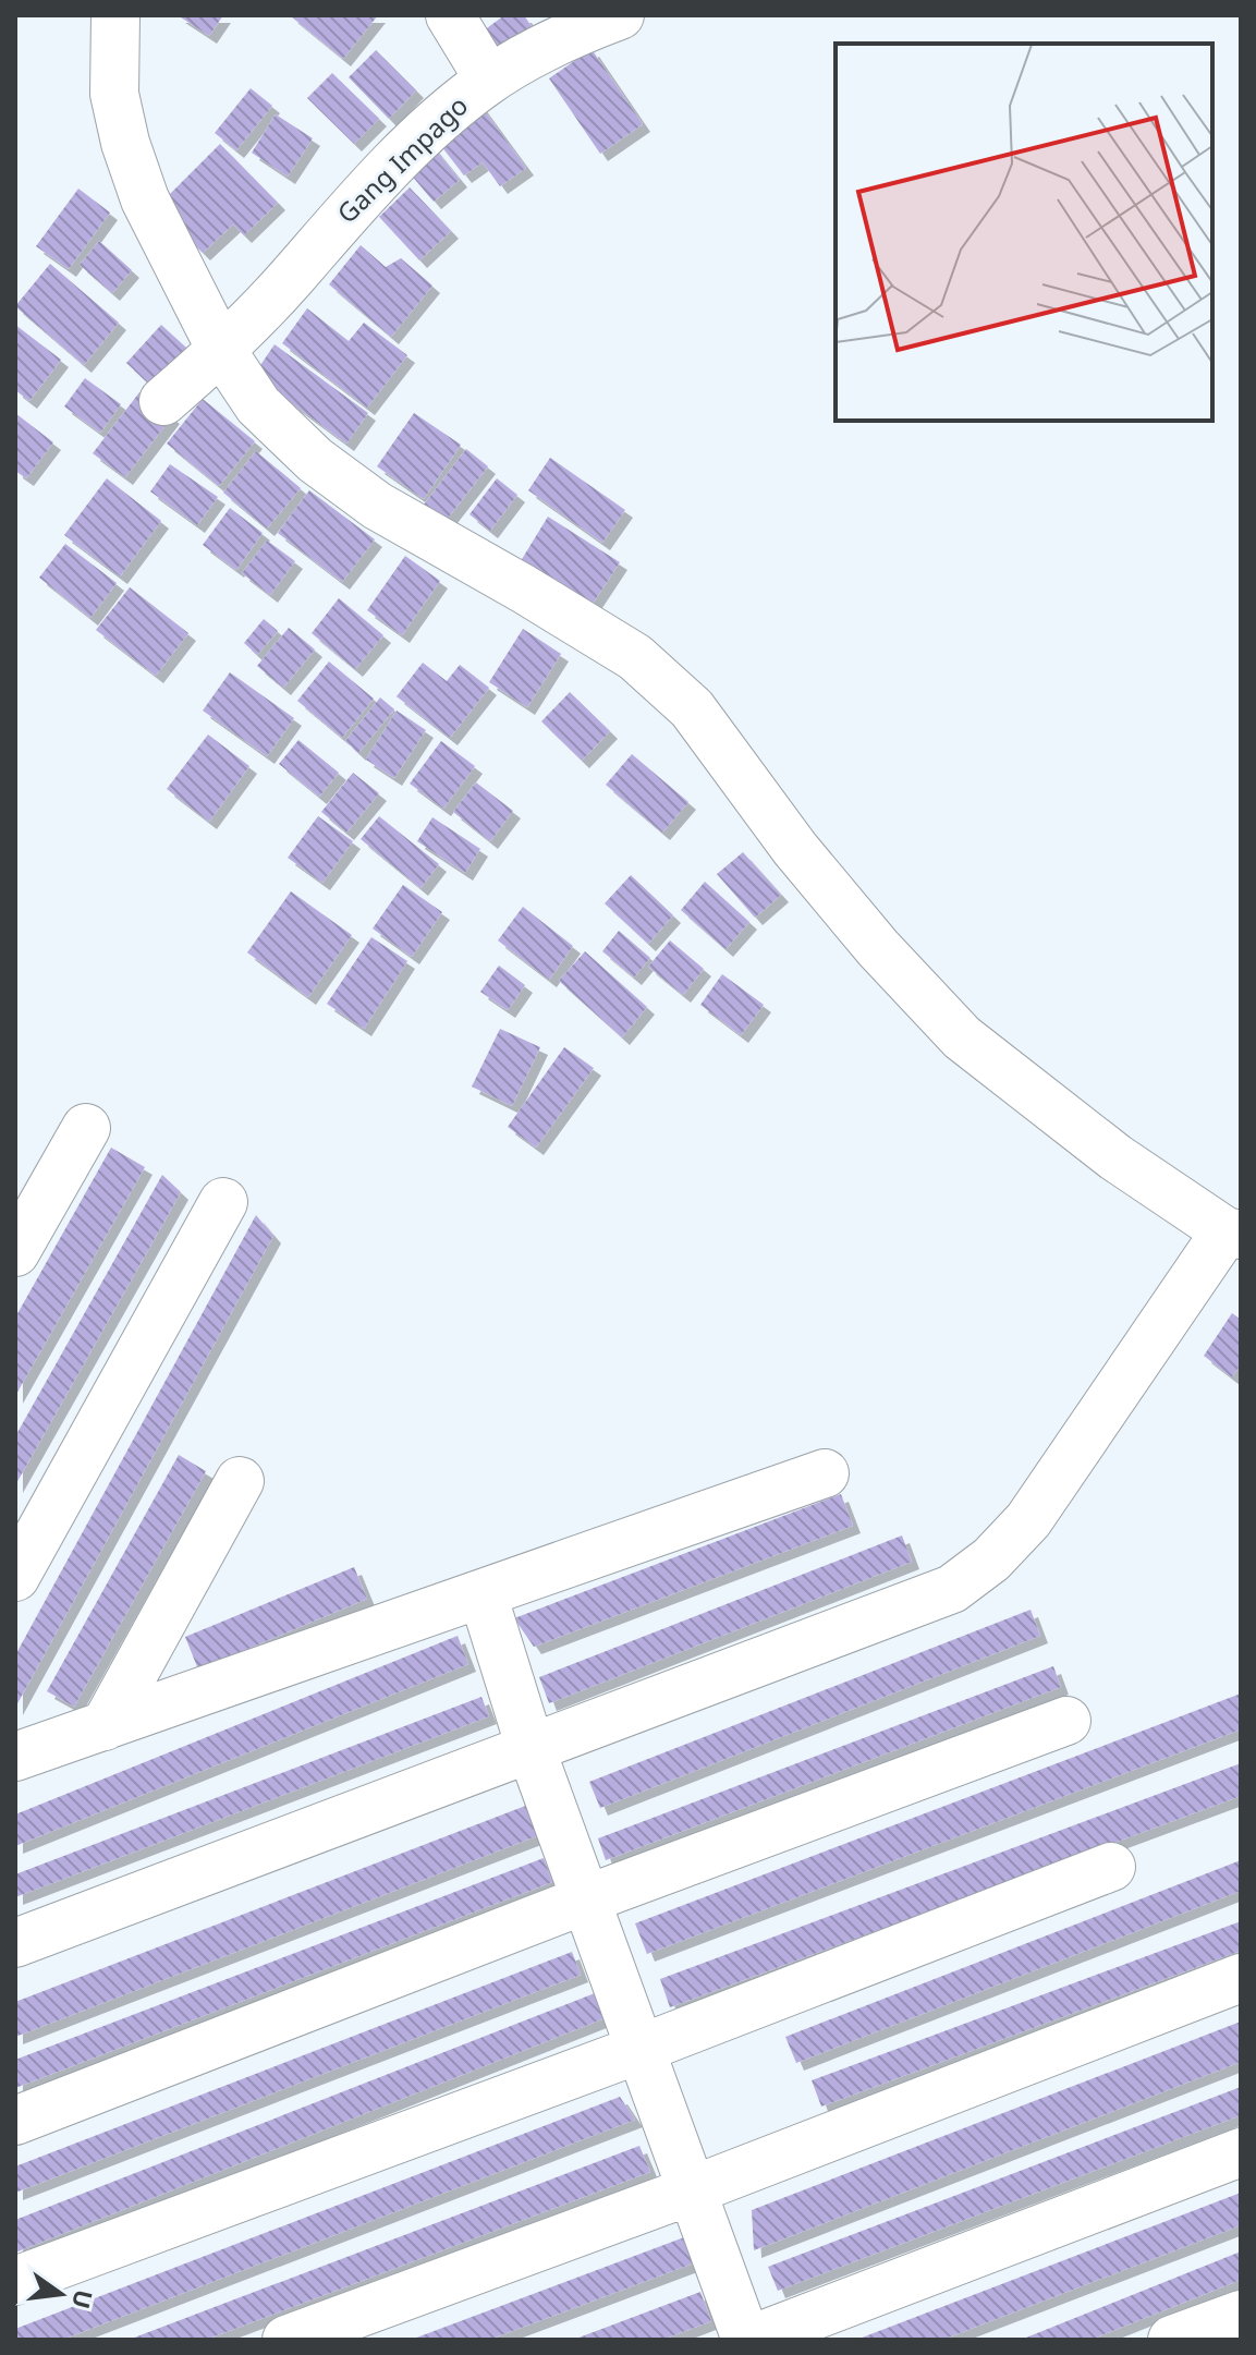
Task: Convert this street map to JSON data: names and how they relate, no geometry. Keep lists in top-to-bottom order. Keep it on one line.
{"streets":{"street":["Gang Impago"]},"north":"right"}
